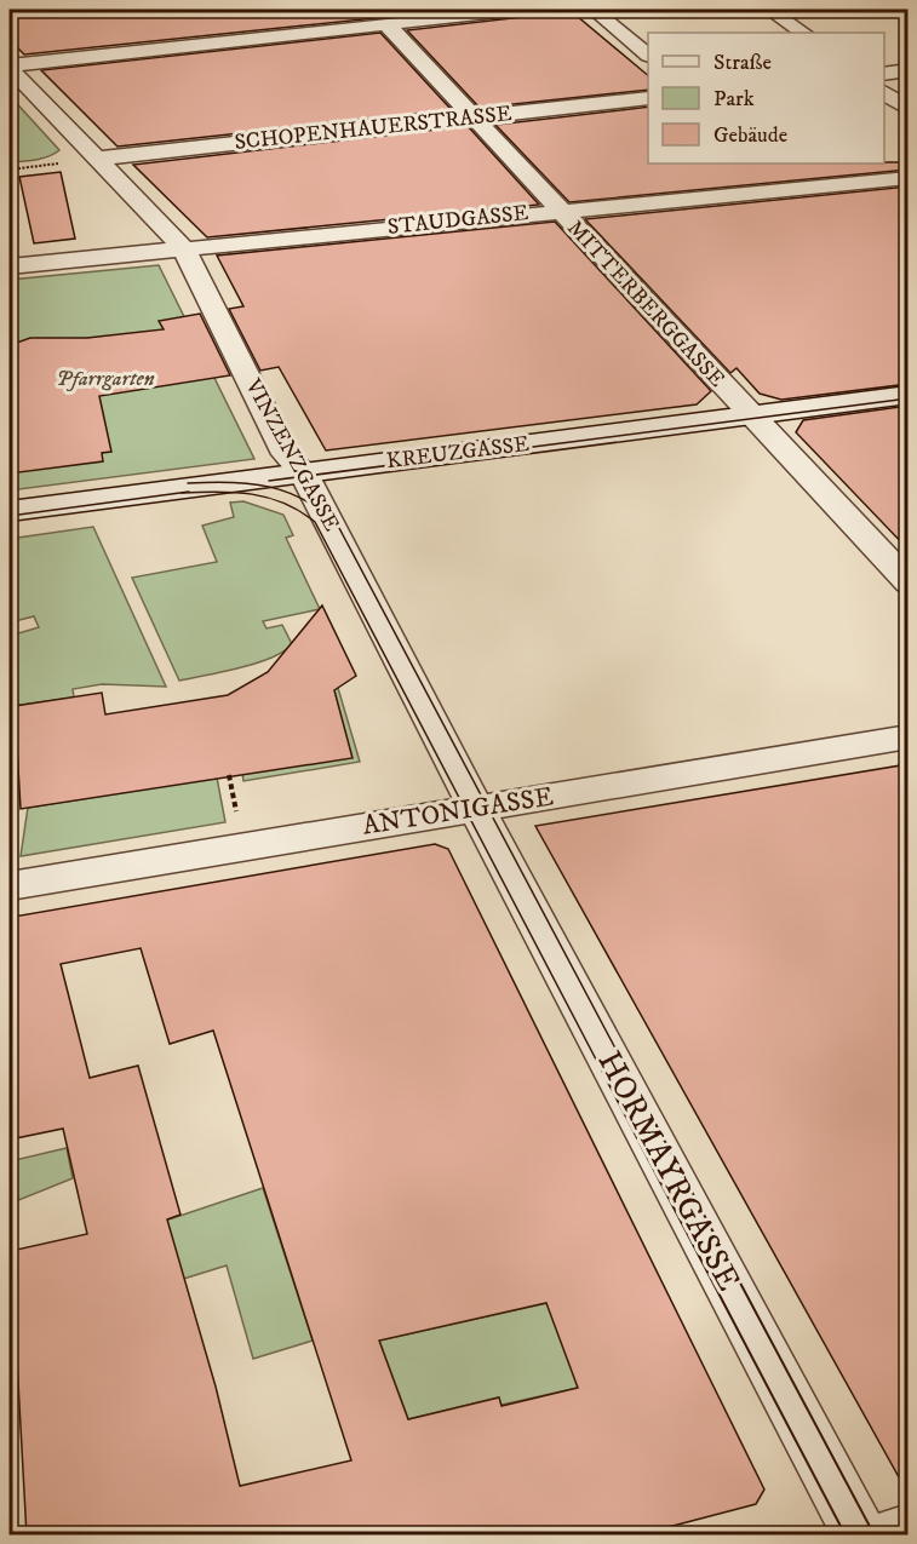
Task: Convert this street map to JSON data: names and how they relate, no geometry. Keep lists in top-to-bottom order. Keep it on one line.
{"streets":{"street":["SCHOPENHAUERSTRASSE","STAUDGASSE","MITTERBERGGASSE","KREUZGASSE","VINZENZGASSE","ANTONIGASSE","HORMAYRGASSE"]},"crossings":[["SCHOPENHAUERSTRASSE","MITTERBERGGASSE"],["SCHOPENHAUERSTRASSE","VINZENZGASSE"],["STAUDGASSE","MITTERBERGGASSE"],["STAUDGASSE","VINZENZGASSE"],["MITTERBERGGASSE","KREUZGASSE"],["KREUZGASSE","VINZENZGASSE"],["VINZENZGASSE","ANTONIGASSE"],["VINZENZGASSE","HORMAYRGASSE"],["ANTONIGASSE","HORMAYRGASSE"]],"parks":["Pfarrgarten"],"legend":["Straße","Park","Gebäude"]}
